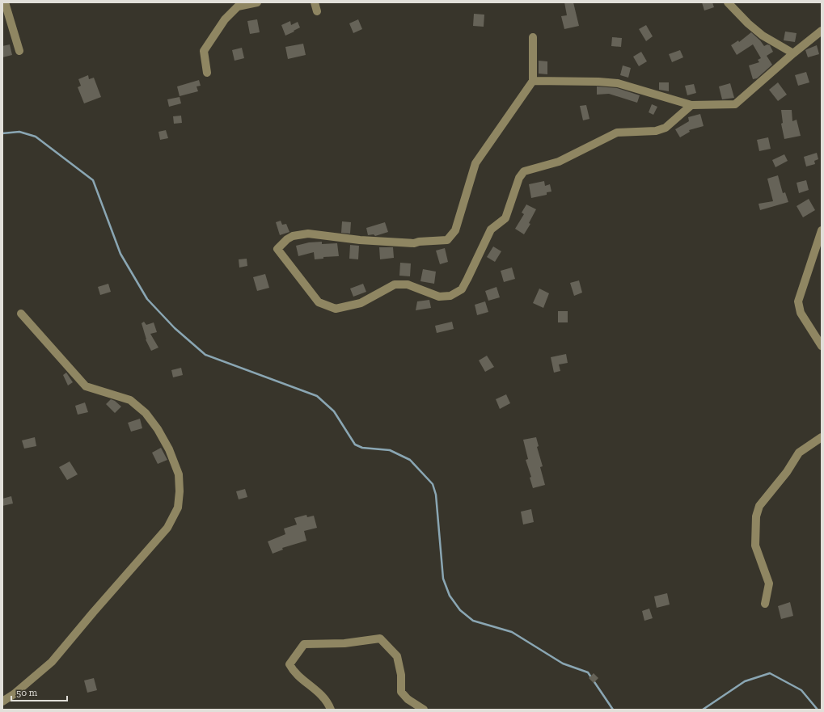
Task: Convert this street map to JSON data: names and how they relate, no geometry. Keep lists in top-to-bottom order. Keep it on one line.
{"scale_bar":"50 m"}
